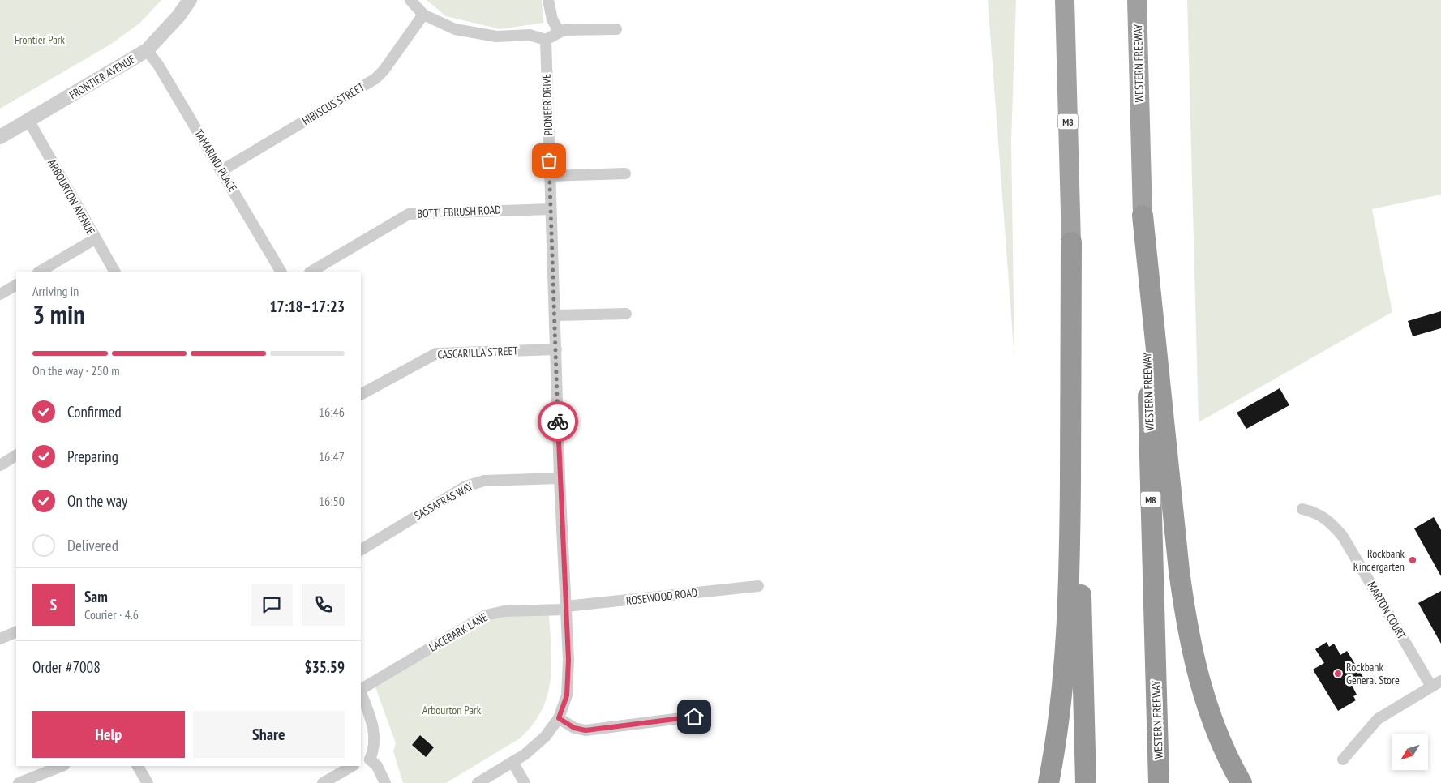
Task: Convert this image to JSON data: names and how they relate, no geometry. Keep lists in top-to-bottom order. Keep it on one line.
{"streets":{"highway":["WESTERN FREEWAY","M8"],"street":["FRONTIER AVENUE","HIBISCUS STREET","PIONEER DRIVE","TAMARIND PLACE","ARBOURTON AVENUE","BOTTLEBRUSH ROAD","CASCARILLA STREET","SASSAFRAS WAY","ROSEWOOD ROAD","MARTON COURT","LACEBARK LANE"]},"crossings":[["FRONTIER AVENUE","TAMARIND PLACE"],["FRONTIER AVENUE","ARBOURTON AVENUE"],["HIBISCUS STREET","TAMARIND PLACE"],["PIONEER DRIVE","BOTTLEBRUSH ROAD"],["PIONEER DRIVE","CASCARILLA STREET"],["PIONEER DRIVE","SASSAFRAS WAY"],["PIONEER DRIVE","ROSEWOOD ROAD"],["PIONEER DRIVE","LACEBARK LANE"],["ROSEWOOD ROAD","LACEBARK LANE"]],"parks":["Frontier Park","Arbourton Park"],"places":["Rockbank Kindergarten","Rockbank General Store"],"north":"bottom left","page":{"heading":["3 min","Arriving in","17:18–17:23"],"panel":["Sam","Courier · 4.6","Order #7008","$35.59"],"bar":"On the way · 250 m","list":[["Confirmed","16:46"],["Preparing","16:47"],["On the way","16:50"],"Delivered"],"round":"S","buttons":["Help","Share"]}}
